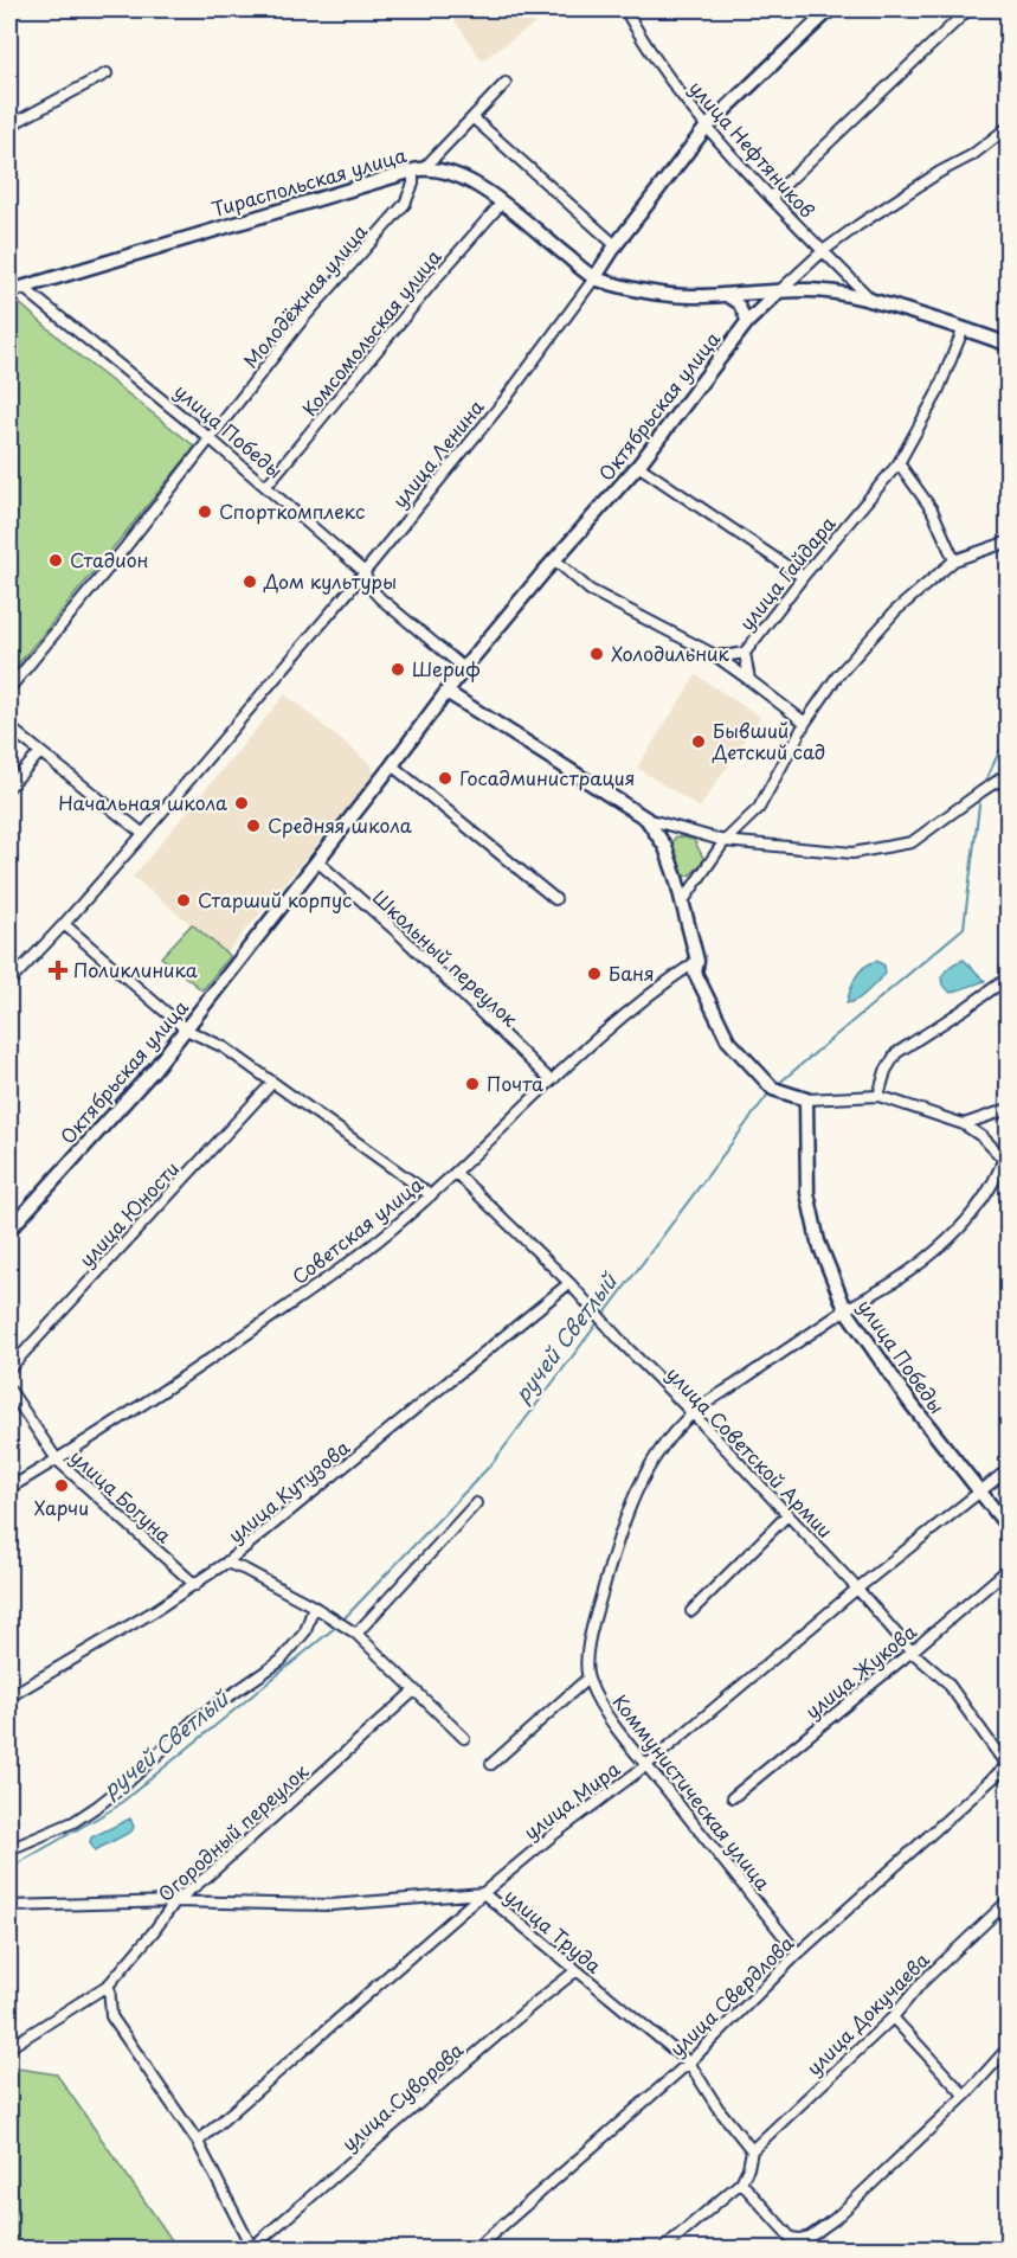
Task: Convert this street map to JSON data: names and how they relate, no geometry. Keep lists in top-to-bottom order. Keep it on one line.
{"streets":{"street":["улица Нефтяников","Тираспольская улица","Молодёжная улица","Комсомольская улица","Октябрьская улица","улица Победы","улица Ленина","улица Гайдара","Школьный переулок","улица Юности","Советская улица","улица Советской Армии","улица Кутузова","улица Богуна","улица Жукова","Коммунистическая улица","улица Мира","Огородный переулок","улица Труда","улица Свердлова","улица Докучаева","улица Суворова"]},"crossings":[["улица Нефтяников","Тираспольская улица"],["улица Нефтяников","Октябрьская улица"],["улица Нефтяников","улица Ленина"],["Тираспольская улица","Молодёжная улица"],["Тираспольская улица","Комсомольская улица"],["Тираспольская улица","Октябрьская улица"],["Тираспольская улица","улица Победы"],["Тираспольская улица","улица Ленина"],["Тираспольская улица","улица Гайдара"],["Молодёжная улица","улица Победы"],["Комсомольская улица","улица Победы"],["Октябрьская улица","улица Победы"],["Октябрьская улица","Школьный переулок"],["улица Победы","улица Ленина"],["улица Победы","улица Мира"],["Школьный переулок","Советская улица"],["Советская улица","улица Советской Армии"],["Советская улица","улица Богуна"],["улица Советской Армии","улица Кутузова"],["улица Советской Армии","улица Жукова"],["улица Советской Армии","улица Мира"],["улица Советской Армии","улица Свердлова"],["улица Кутузова","улица Богуна"],["Коммунистическая улица","улица Мира"],["Коммунистическая улица","улица Свердлова"],["улица Мира","улица Труда"],["Огородный переулок","улица Труда"],["улица Труда","улица Свердлова"],["улица Труда","улица Докучаева"],["улица Труда","улица Суворова"]],"water":["ручей Светлый"],"places":{"other":["Спорткомплекс","Стадион","Дом культуры","Холодильник","Шериф","Бывший Детский сад","Госадминистрация","Начальная школа","Средняя школа","Старший корпус","Баня","Почта","Харчи"],"health":["Поликлиника"]}}
